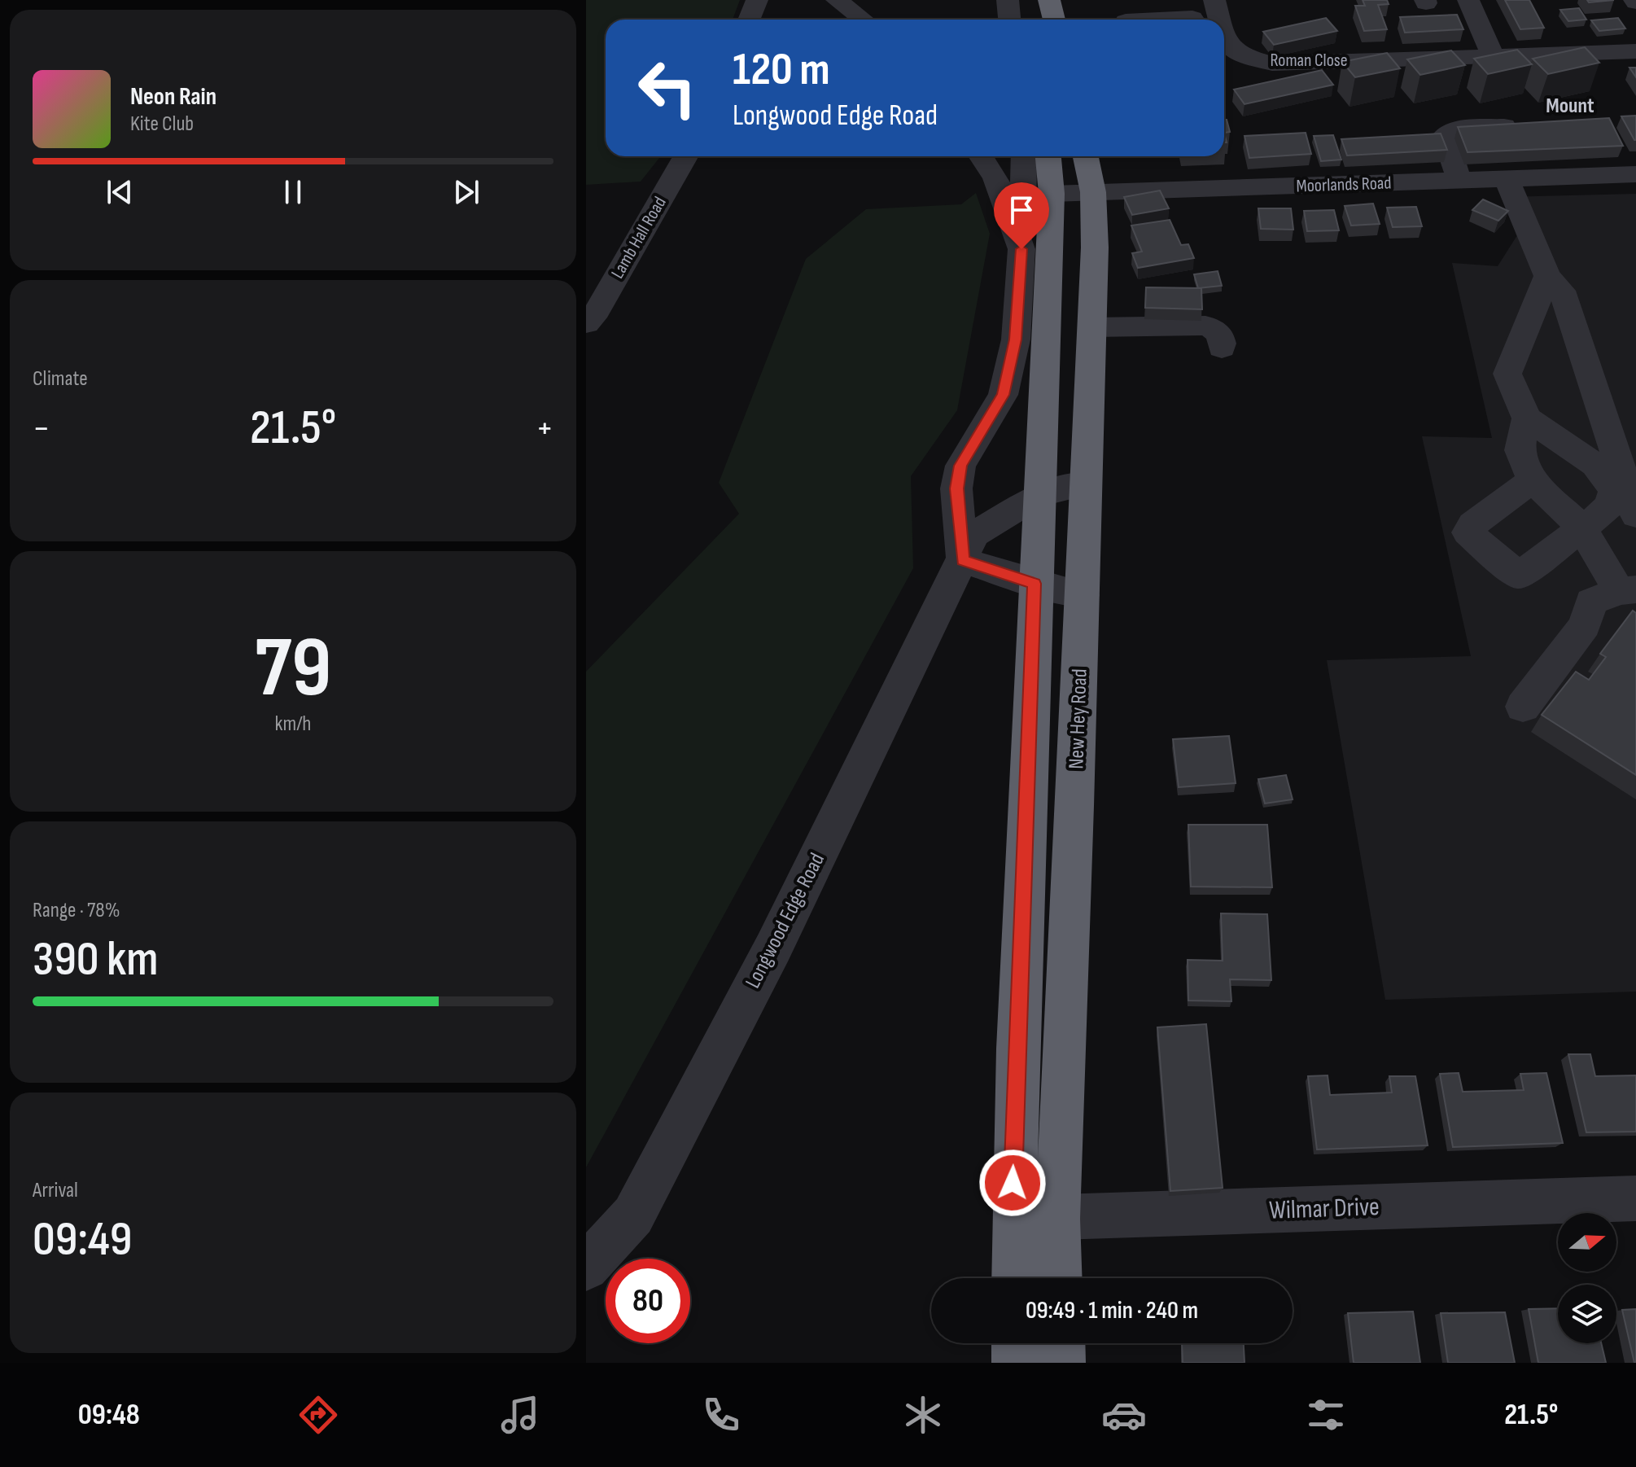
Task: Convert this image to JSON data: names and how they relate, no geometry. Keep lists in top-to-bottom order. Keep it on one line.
{"streets":{"highway":["New Hey Road"],"street":["Roman Close","Moorlands Road","Lamb Hall Road","Longwood Edge Road","Wilmar Drive"]},"crossings":[["Moorlands Road","New Hey Road"],["New Hey Road","Longwood Edge Road"],["New Hey Road","Wilmar Drive"]],"districts":["Mount"],"north":"right","page":{"turn":["120 m","Longwood Edge Road"],"song":["Neon Rain","Kite Club"],"tile":["Climate",["79","km/h"],["Range · 78%","390 km"],["Arrival","09:49"]],"heat":["−","21.5°","+"],"limit":"80","trip":"09:49 · 1 min · 240 m","tabs":["09:48","21.5°"]}}
